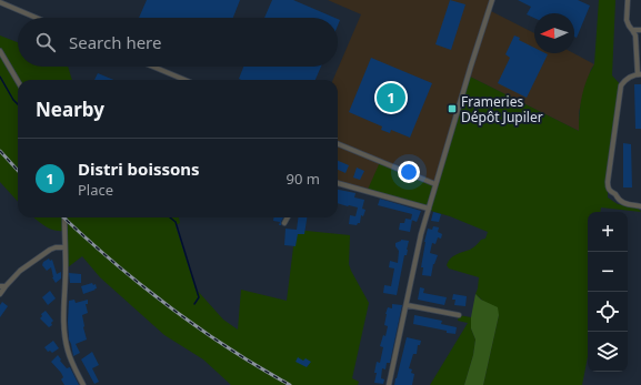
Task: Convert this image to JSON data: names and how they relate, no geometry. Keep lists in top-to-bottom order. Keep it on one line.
{"places":{"transit":["Frameries Dépôt Jupiler"]},"north":"left","page":{"search":"Search here","heading":"Nearby","pins":"1","list":[{"mark":"1","name":"Distri boissons","note":"Place","value":"90 m"}],"map_buttons":["+","−"]}}
